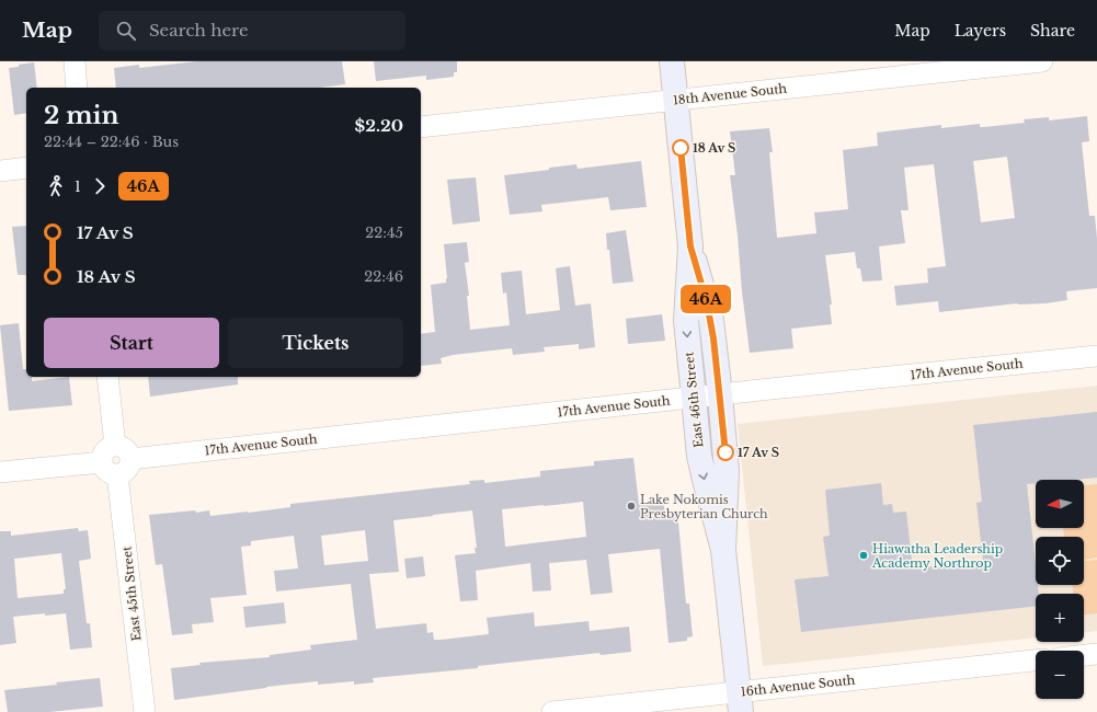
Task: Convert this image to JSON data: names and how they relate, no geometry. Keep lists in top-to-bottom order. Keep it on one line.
{"streets":{"main road":["East 46th Street"],"street":["18th Avenue South","17th Avenue South","East 45th Street","16th Avenue South"]},"crossings":[["18th Avenue South","East 46th Street"],["17th Avenue South","East 46th Street"],["17th Avenue South","East 45th Street"],["East 46th Street","16th Avenue South"]],"places":["18 Av S","17 Av S","Lake Nokomis Presbyterian Church","Hiawatha Leadership Academy Northrop"],"lines":["bus line 46A"],"north":"left","page":{"header":"Map","search":"Search here","nav":["Map","Layers","Share"],"on_map":"46A","heading":["2 min","22:44 – 22:46 · Bus","$2.20"],"legs":["1","46A"],"list":[{"name":"17 Av S","value":"22:45"},{"name":"18 Av S","value":"22:46"}],"buttons":["Start","Tickets"],"map_buttons":["+","−"]}}
